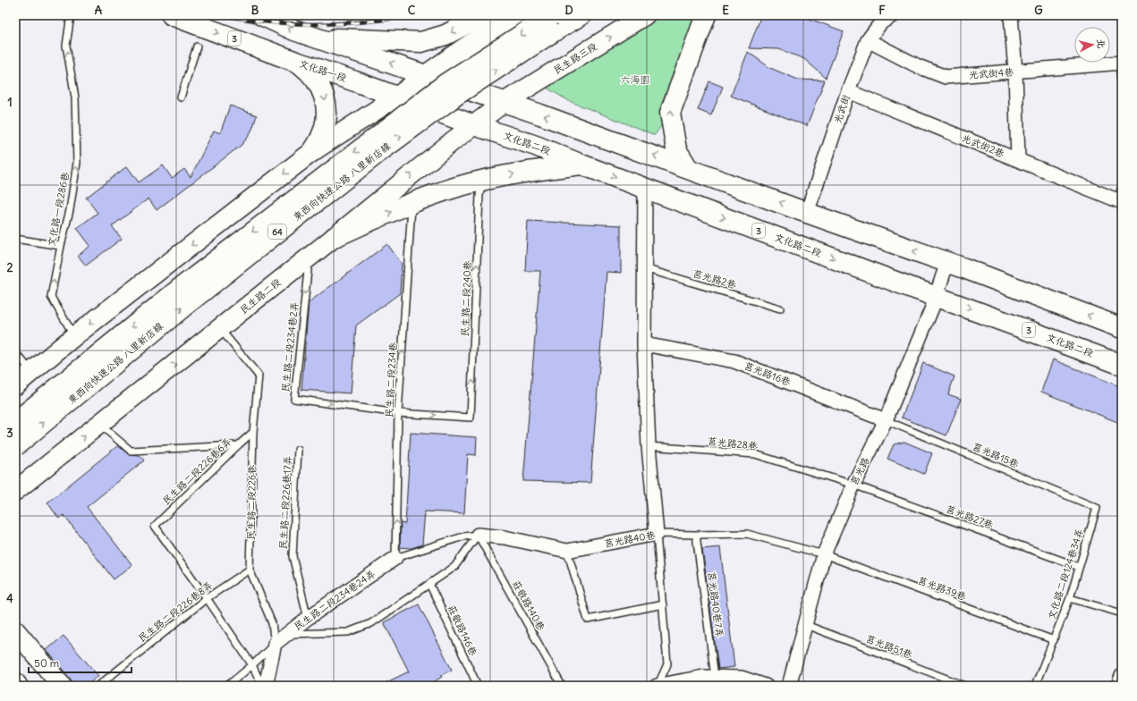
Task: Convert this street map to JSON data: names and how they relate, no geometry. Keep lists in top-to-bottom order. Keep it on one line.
{"streets":{"main road":["3","民生路三段","文化路一段","文化路二段","東西向快速公路 八里新店線","64","民生路二段"],"street":["光武街4巷","光武街","光武街2巷","莒光路16巷","莒光路","民生路二段226巷","莒光路40巷","民生路二段234巷24弄"],"lane":["文化路一段286巷","莒光路2巷","民生路二段240巷","民生路二段234巷2弄","民生路二段234巷","莒光路28巷","莒光路15巷","民生路二段226巷6弄","民生路二段226巷17弄","莒光路27巷","文化路二段124巷34弄","莒光路39巷","莒光路40巷7弄","莊敬路140巷","民生路二段226巷8弄","莊敬路146巷","莒光路51巷"]},"crossings":[["民生路三段","民生路二段"],["文化路一段","文化路二段"],["文化路一段","民生路二段"],["光武街4巷","光武街"],["光武街","光武街2巷"],["文化路二段","民生路二段"],["文化路二段","莒光路"],["民生路二段","民生路二段234巷2弄"],["民生路二段","民生路二段226巷"],["民生路二段240巷","民生路二段234巷2弄"],["民生路二段240巷","民生路二段234巷"],["民生路二段234巷2弄","民生路二段234巷"],["莒光路16巷","莒光路15巷"],["莒光路16巷","莒光路"],["民生路二段234巷","民生路二段234巷24弄"],["莒光路28巷","莒光路"],["莒光路28巷","莒光路27巷"],["莒光路15巷","莒光路"],["莒光路15巷","文化路二段124巷34弄"],["民生路二段226巷6弄","民生路二段226巷"],["民生路二段226巷6弄","民生路二段226巷8弄"],["莒光路","莒光路27巷"],["莒光路","莒光路40巷"],["莒光路","莒光路39巷"],["莒光路","莒光路51巷"],["民生路二段226巷","民生路二段234巷24弄"],["民生路二段226巷","民生路二段226巷8弄"],["民生路二段226巷17弄","民生路二段234巷24弄"],["莒光路27巷","文化路二段124巷34弄"],["莒光路40巷","莒光路39巷"],["莒光路40巷","莒光路40巷7弄"],["莒光路40巷","莊敬路140巷"],["文化路二段124巷34弄","莒光路39巷"]],"one_way":["文化路一段286巷","民生路二段234巷"],"parks":["六海園"],"scale_bar":"50 m","north":"right","grid":{"columns":["A","B","C","D","E","F","G"],"rows":["1","2","3","4"]}}
